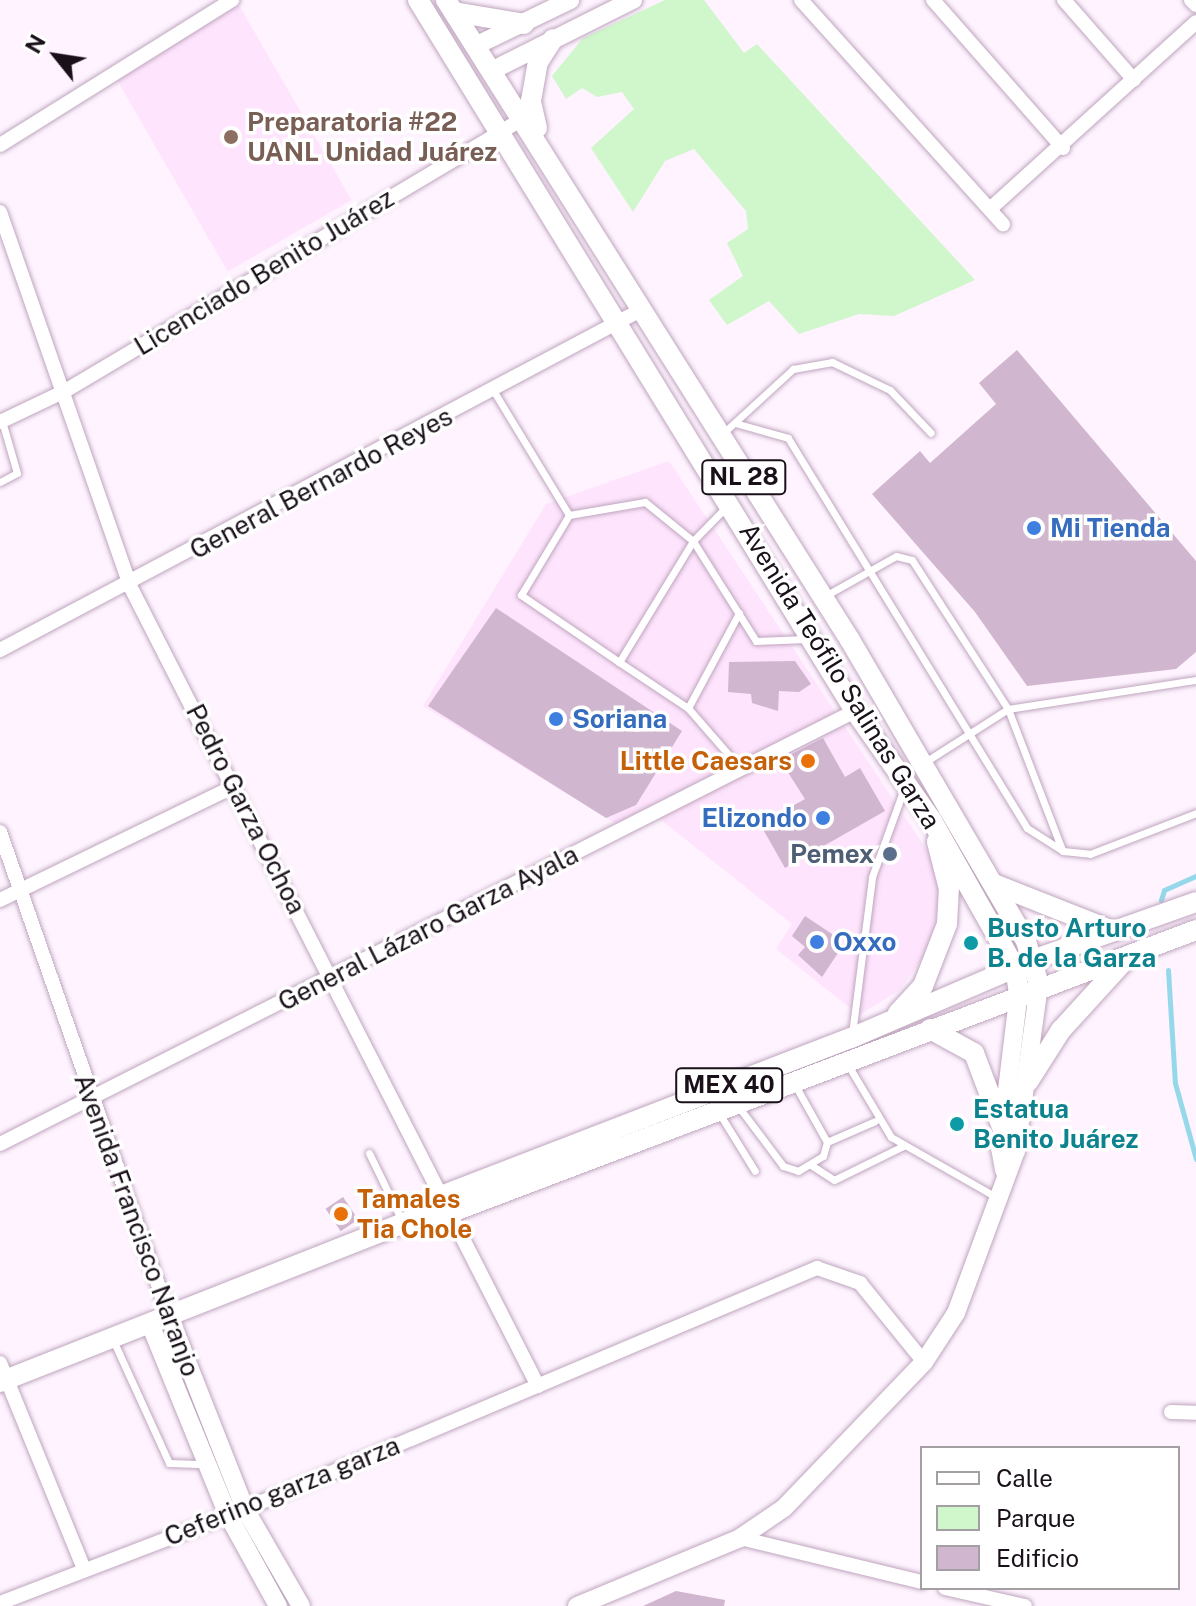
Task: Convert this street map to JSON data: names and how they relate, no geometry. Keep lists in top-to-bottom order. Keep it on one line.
{"streets":{"main road":["NL 28","Avenida Teófilo Salinas Garza","MEX 40","Avenida Francisco Naranjo"],"street":["Licenciado Benito Juárez","General Bernardo Reyes","Pedro Garza Ochoa","General Lázaro Garza Ayala","Ceferino garza garza"]},"crossings":[["Licenciado Benito Juárez","Avenida Teófilo Salinas Garza"],["Licenciado Benito Juárez","Pedro Garza Ochoa"],["General Bernardo Reyes","Avenida Teófilo Salinas Garza"],["General Bernardo Reyes","Pedro Garza Ochoa"],["Avenida Teófilo Salinas Garza","General Lázaro Garza Ayala"],["Avenida Teófilo Salinas Garza","MEX 40"],["Pedro Garza Ochoa","General Lázaro Garza Ayala"],["Pedro Garza Ochoa","MEX 40"],["Pedro Garza Ochoa","Ceferino garza garza"],["General Lázaro Garza Ayala","Avenida Francisco Naranjo"],["MEX 40","Avenida Francisco Naranjo"],["Avenida Francisco Naranjo","Ceferino garza garza"]],"places":["Preparatoria #22 UANL Unidad Juárez","Mi Tienda","Soriana","Little Caesars","Elizondo","Pemex","Oxxo","Busto Arturo B. de la Garza","Estatua Benito Juárez","Tamales Tia Chole"],"legend":["Calle","Parque","Edificio"],"north":"top left"}
